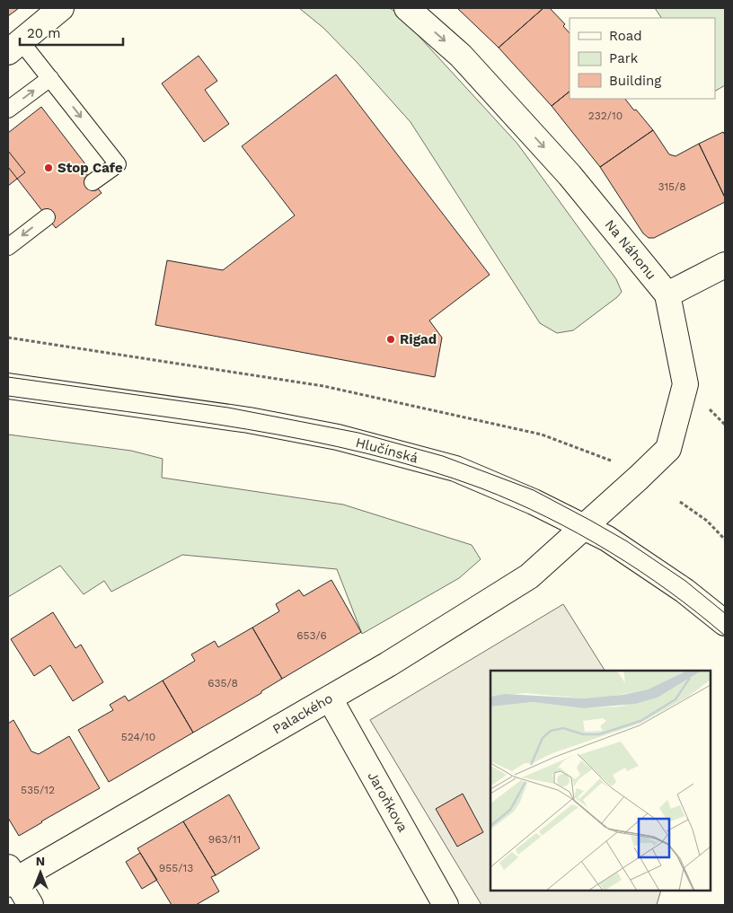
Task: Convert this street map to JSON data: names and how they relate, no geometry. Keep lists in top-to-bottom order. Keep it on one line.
{"streets":{"street":["Na Náhonu","Hlučínská","Palackého","Jaroňkova"]},"crossings":[["Na Náhonu","Hlučínská"],["Na Náhonu","Palackého"],["Hlučínská","Palackého"],["Palackého","Jaroňkova"]],"one_way":["Na Náhonu"],"places":["Stop Cafe","Rigad"],"house_numbers":["232/10","315/8","653/6","635/8","524/10","535/12","963/11","955/13"],"legend":["Road","Park","Building"],"scale_bar":"20 m","north":"top"}
